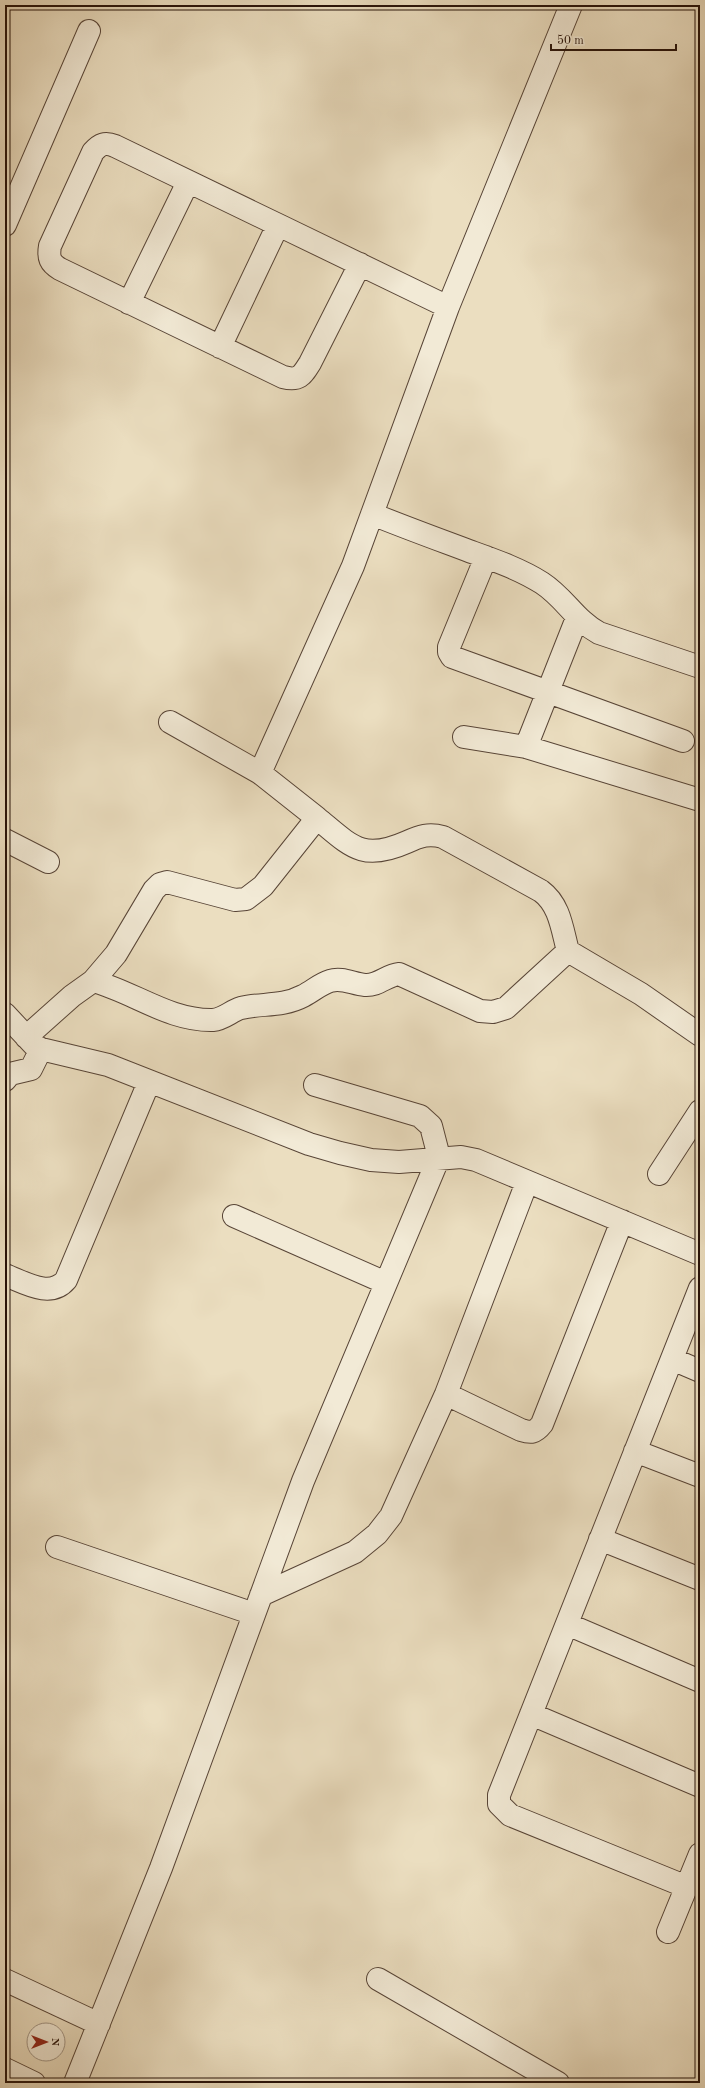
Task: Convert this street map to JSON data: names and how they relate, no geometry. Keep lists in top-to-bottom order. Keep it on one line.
{"scale_bar":"50 m","north":"right"}
